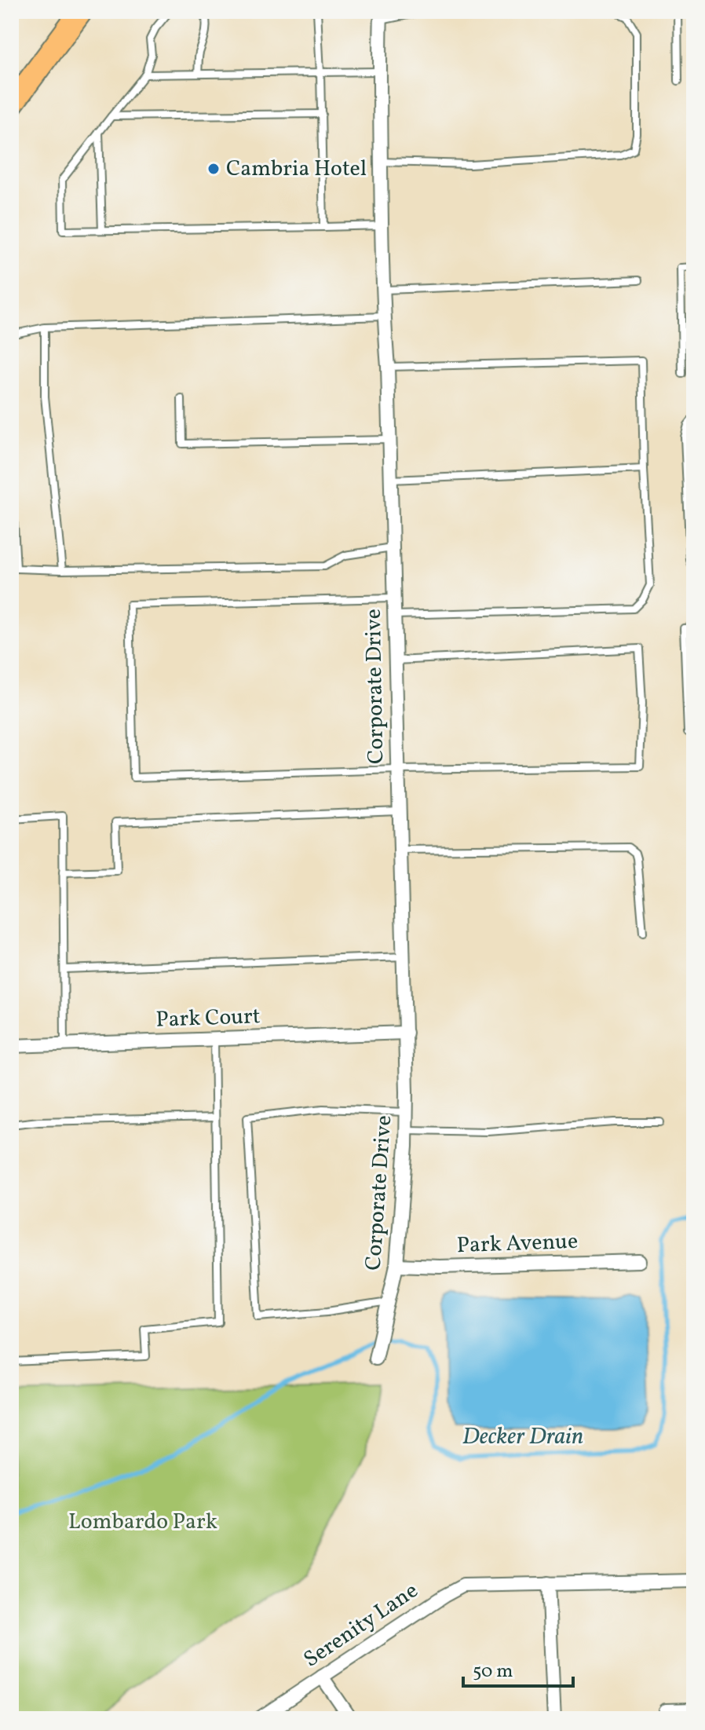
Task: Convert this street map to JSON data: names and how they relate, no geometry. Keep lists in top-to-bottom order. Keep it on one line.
{"streets":{"street":["Corporate Drive","Park Court","Park Avenue","Serenity Lane"]},"crossings":[["Corporate Drive","Park Court"],["Corporate Drive","Park Avenue"]],"water":["Decker Drain"],"parks":["Lombardo Park"],"places":["Cambria Hotel"],"scale_bar":"50 m"}
